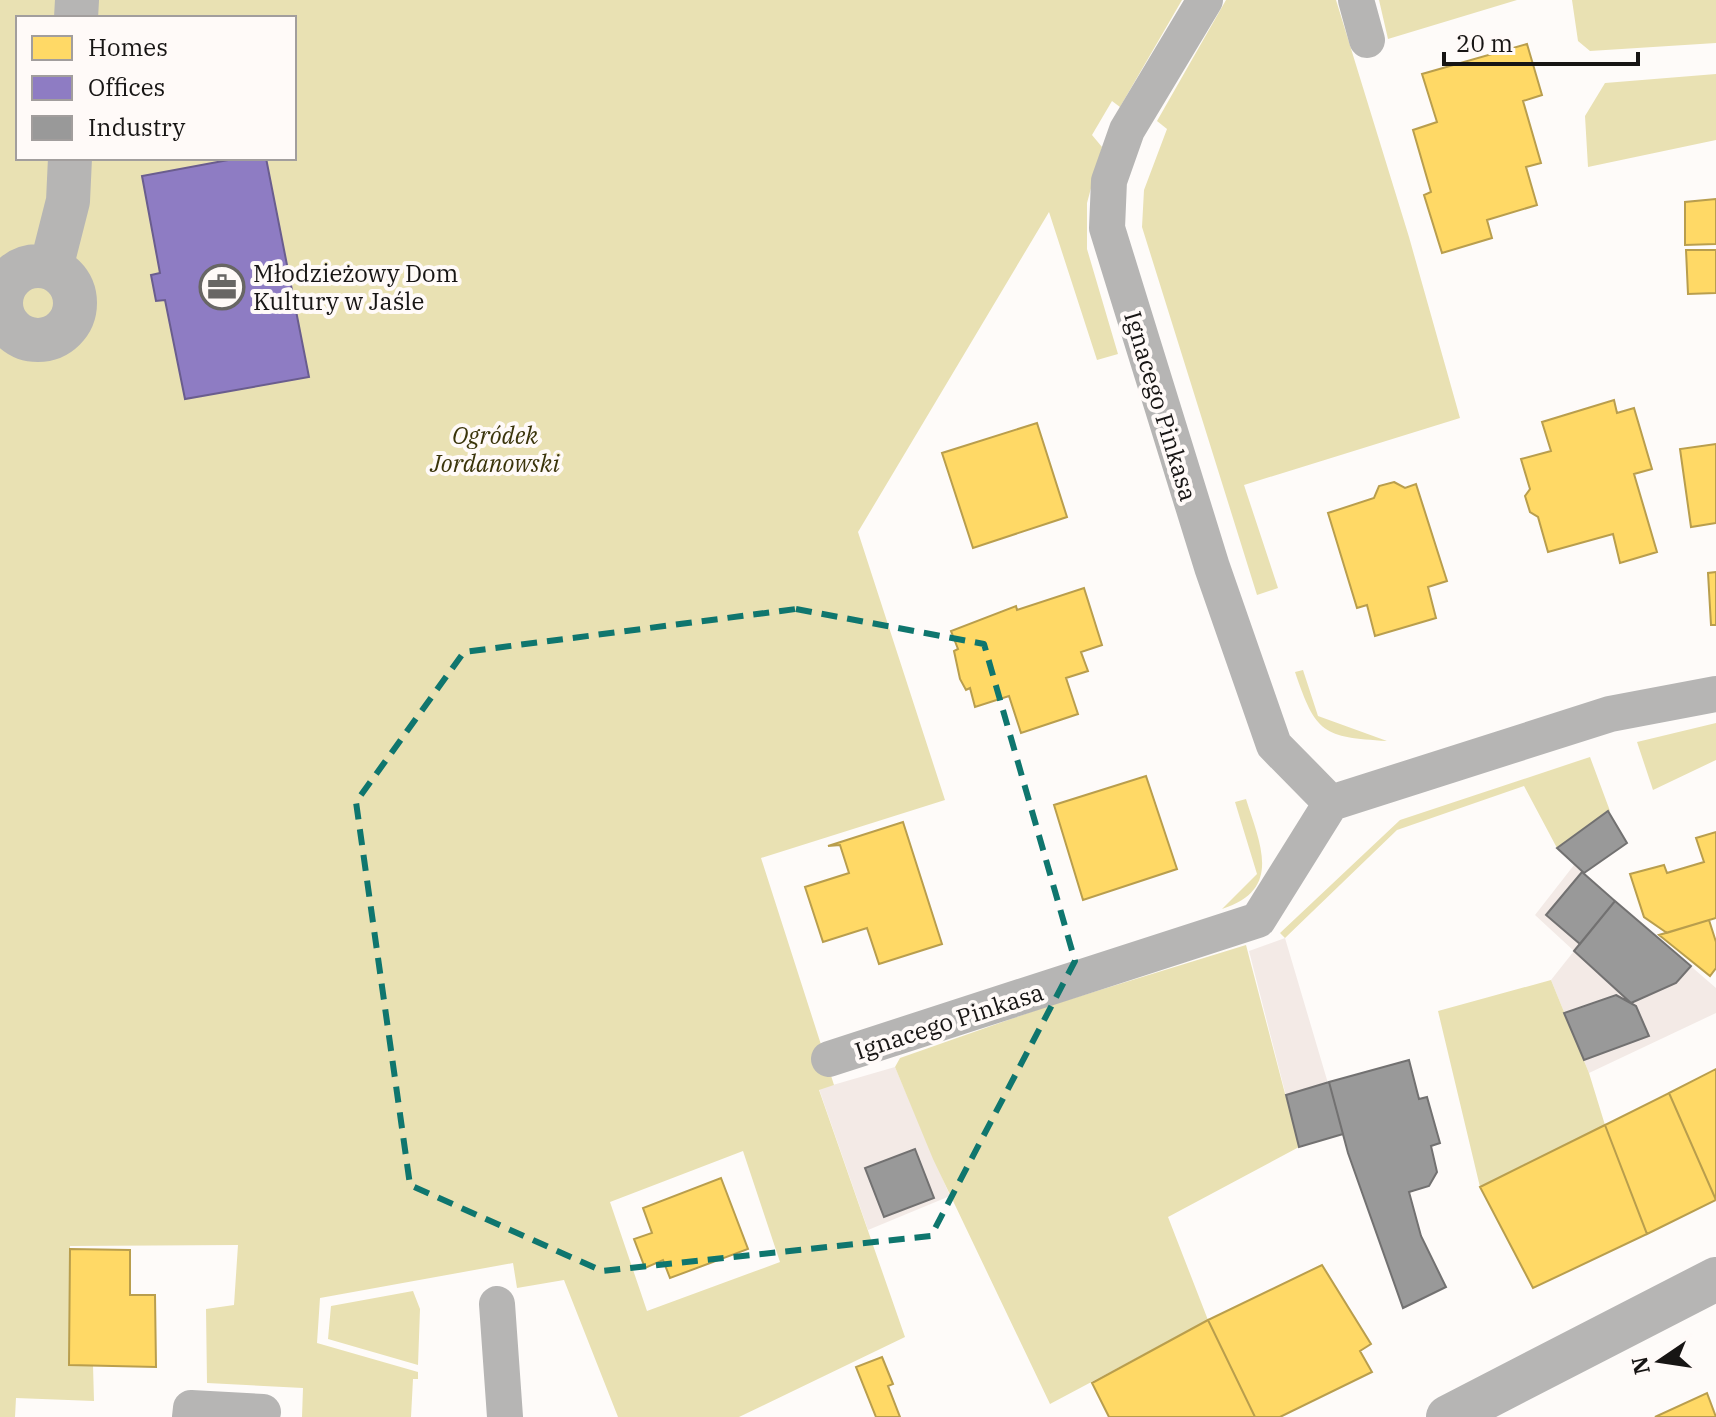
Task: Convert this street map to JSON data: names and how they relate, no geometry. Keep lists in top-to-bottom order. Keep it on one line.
{"streets":{"lane":["Ignacego Pinkasa"]},"parks":["Ogródek Jordanowski"],"places":{"office":["Młodzieżowy Dom Kultury w Jaśle"]},"legend":["Homes","Offices","Industry"],"scale_bar":"20 m","north":"left"}
